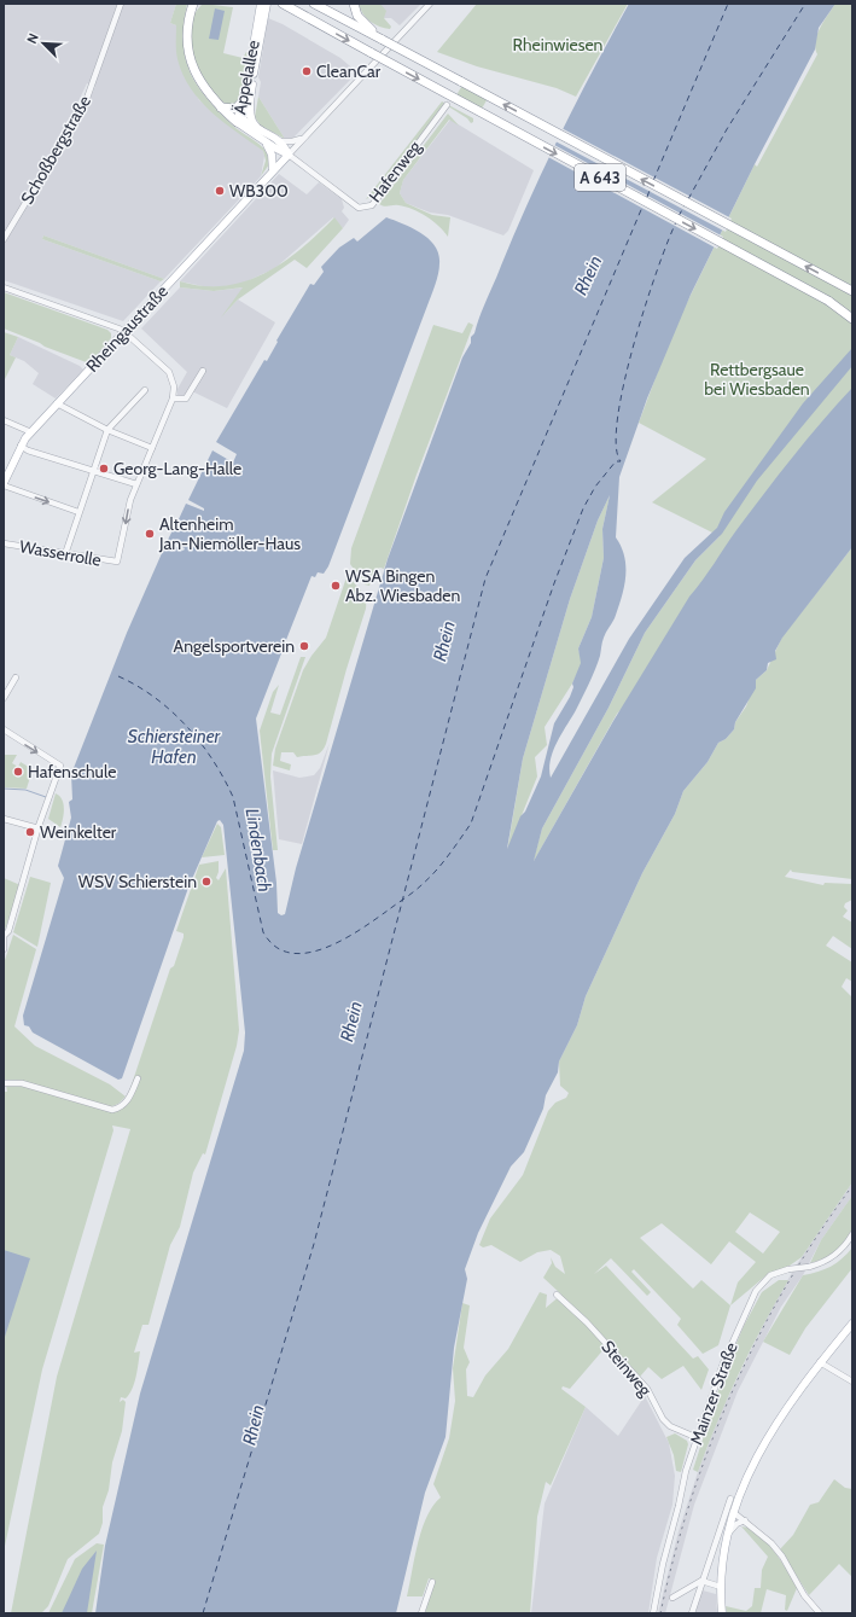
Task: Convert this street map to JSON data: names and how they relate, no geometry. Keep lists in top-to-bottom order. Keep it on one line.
{"streets":{"highway":["A 643"],"main road":["Äppelallee","Rheingaustraße"],"street":["Schoßbergstraße","Hafenweg","Wasserrolle","Steinweg","Mainzer Straße"]},"crossings":[["Äppelallee","Hafenweg"],["Äppelallee","Rheingaustraße"],["Hafenweg","Rheingaustraße"],["Steinweg","Mainzer Straße"]],"water":["Rhein","Schiersteiner Hafen","Lindenbach"],"parks":["Rheinwiesen","Rettbergsaue bei Wiesbaden"],"places":["CleanCar","WB300","Georg-Lang-Halle","Altenheim Jan-Niemöller-Haus","WSA Bingen Abz. Wiesbaden","Angelsportverein","Hafenschule","Weinkelter","WSV Schierstein"],"north":"top left"}
